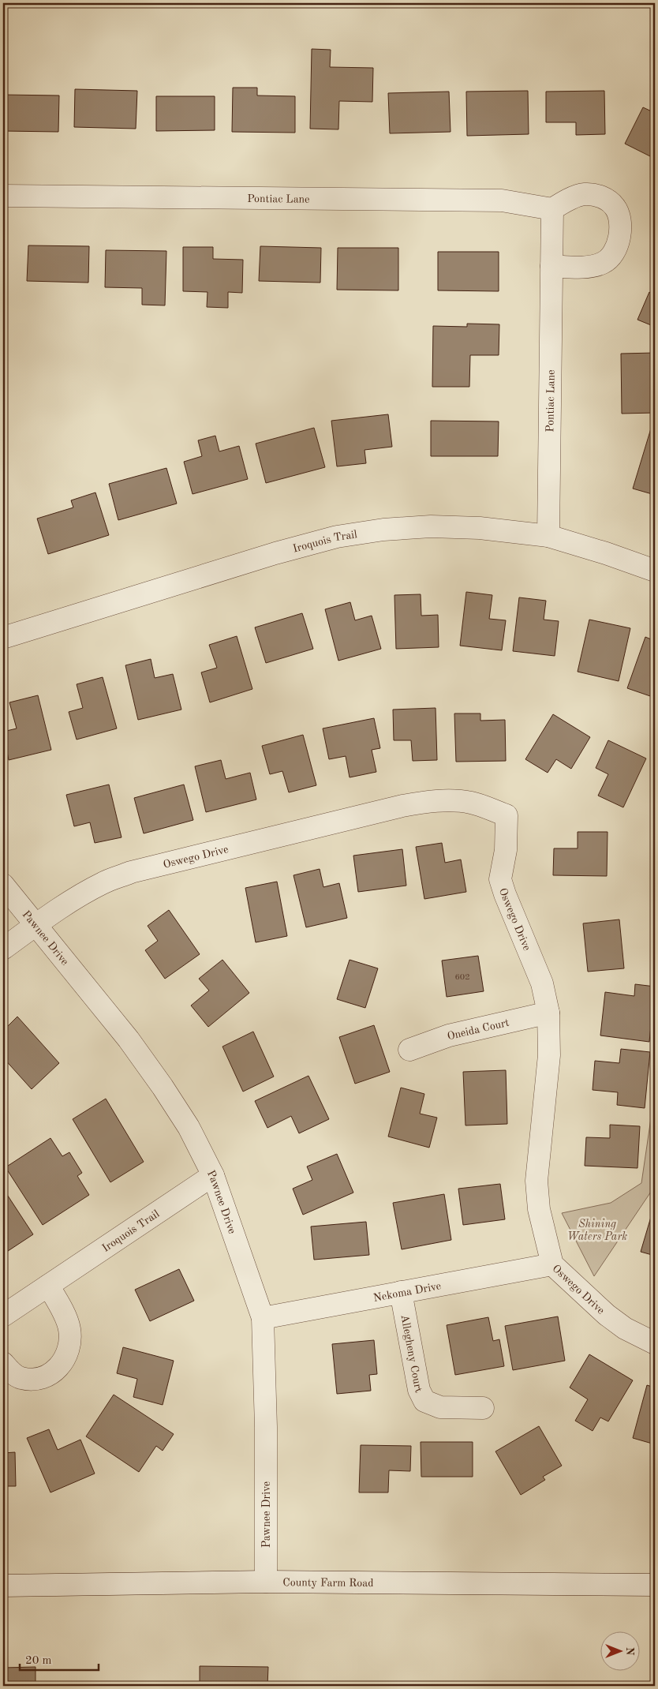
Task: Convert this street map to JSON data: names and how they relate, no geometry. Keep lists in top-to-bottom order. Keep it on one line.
{"streets":{"street":["Pontiac Lane","Iroquois Trail","Oswego Drive","Pawnee Drive","Oneida Court","Nekoma Drive","Allegheny Court","County Farm Road"]},"crossings":[["Pontiac Lane","Iroquois Trail"],["Iroquois Trail","Pawnee Drive"],["Oswego Drive","Pawnee Drive"],["Oswego Drive","Oneida Court"],["Oswego Drive","Nekoma Drive"],["Pawnee Drive","Nekoma Drive"],["Pawnee Drive","County Farm Road"],["Nekoma Drive","Allegheny Court"]],"parks":["Shining Waters Park"],"house_numbers":["602"],"scale_bar":"20 m","north":"right"}
